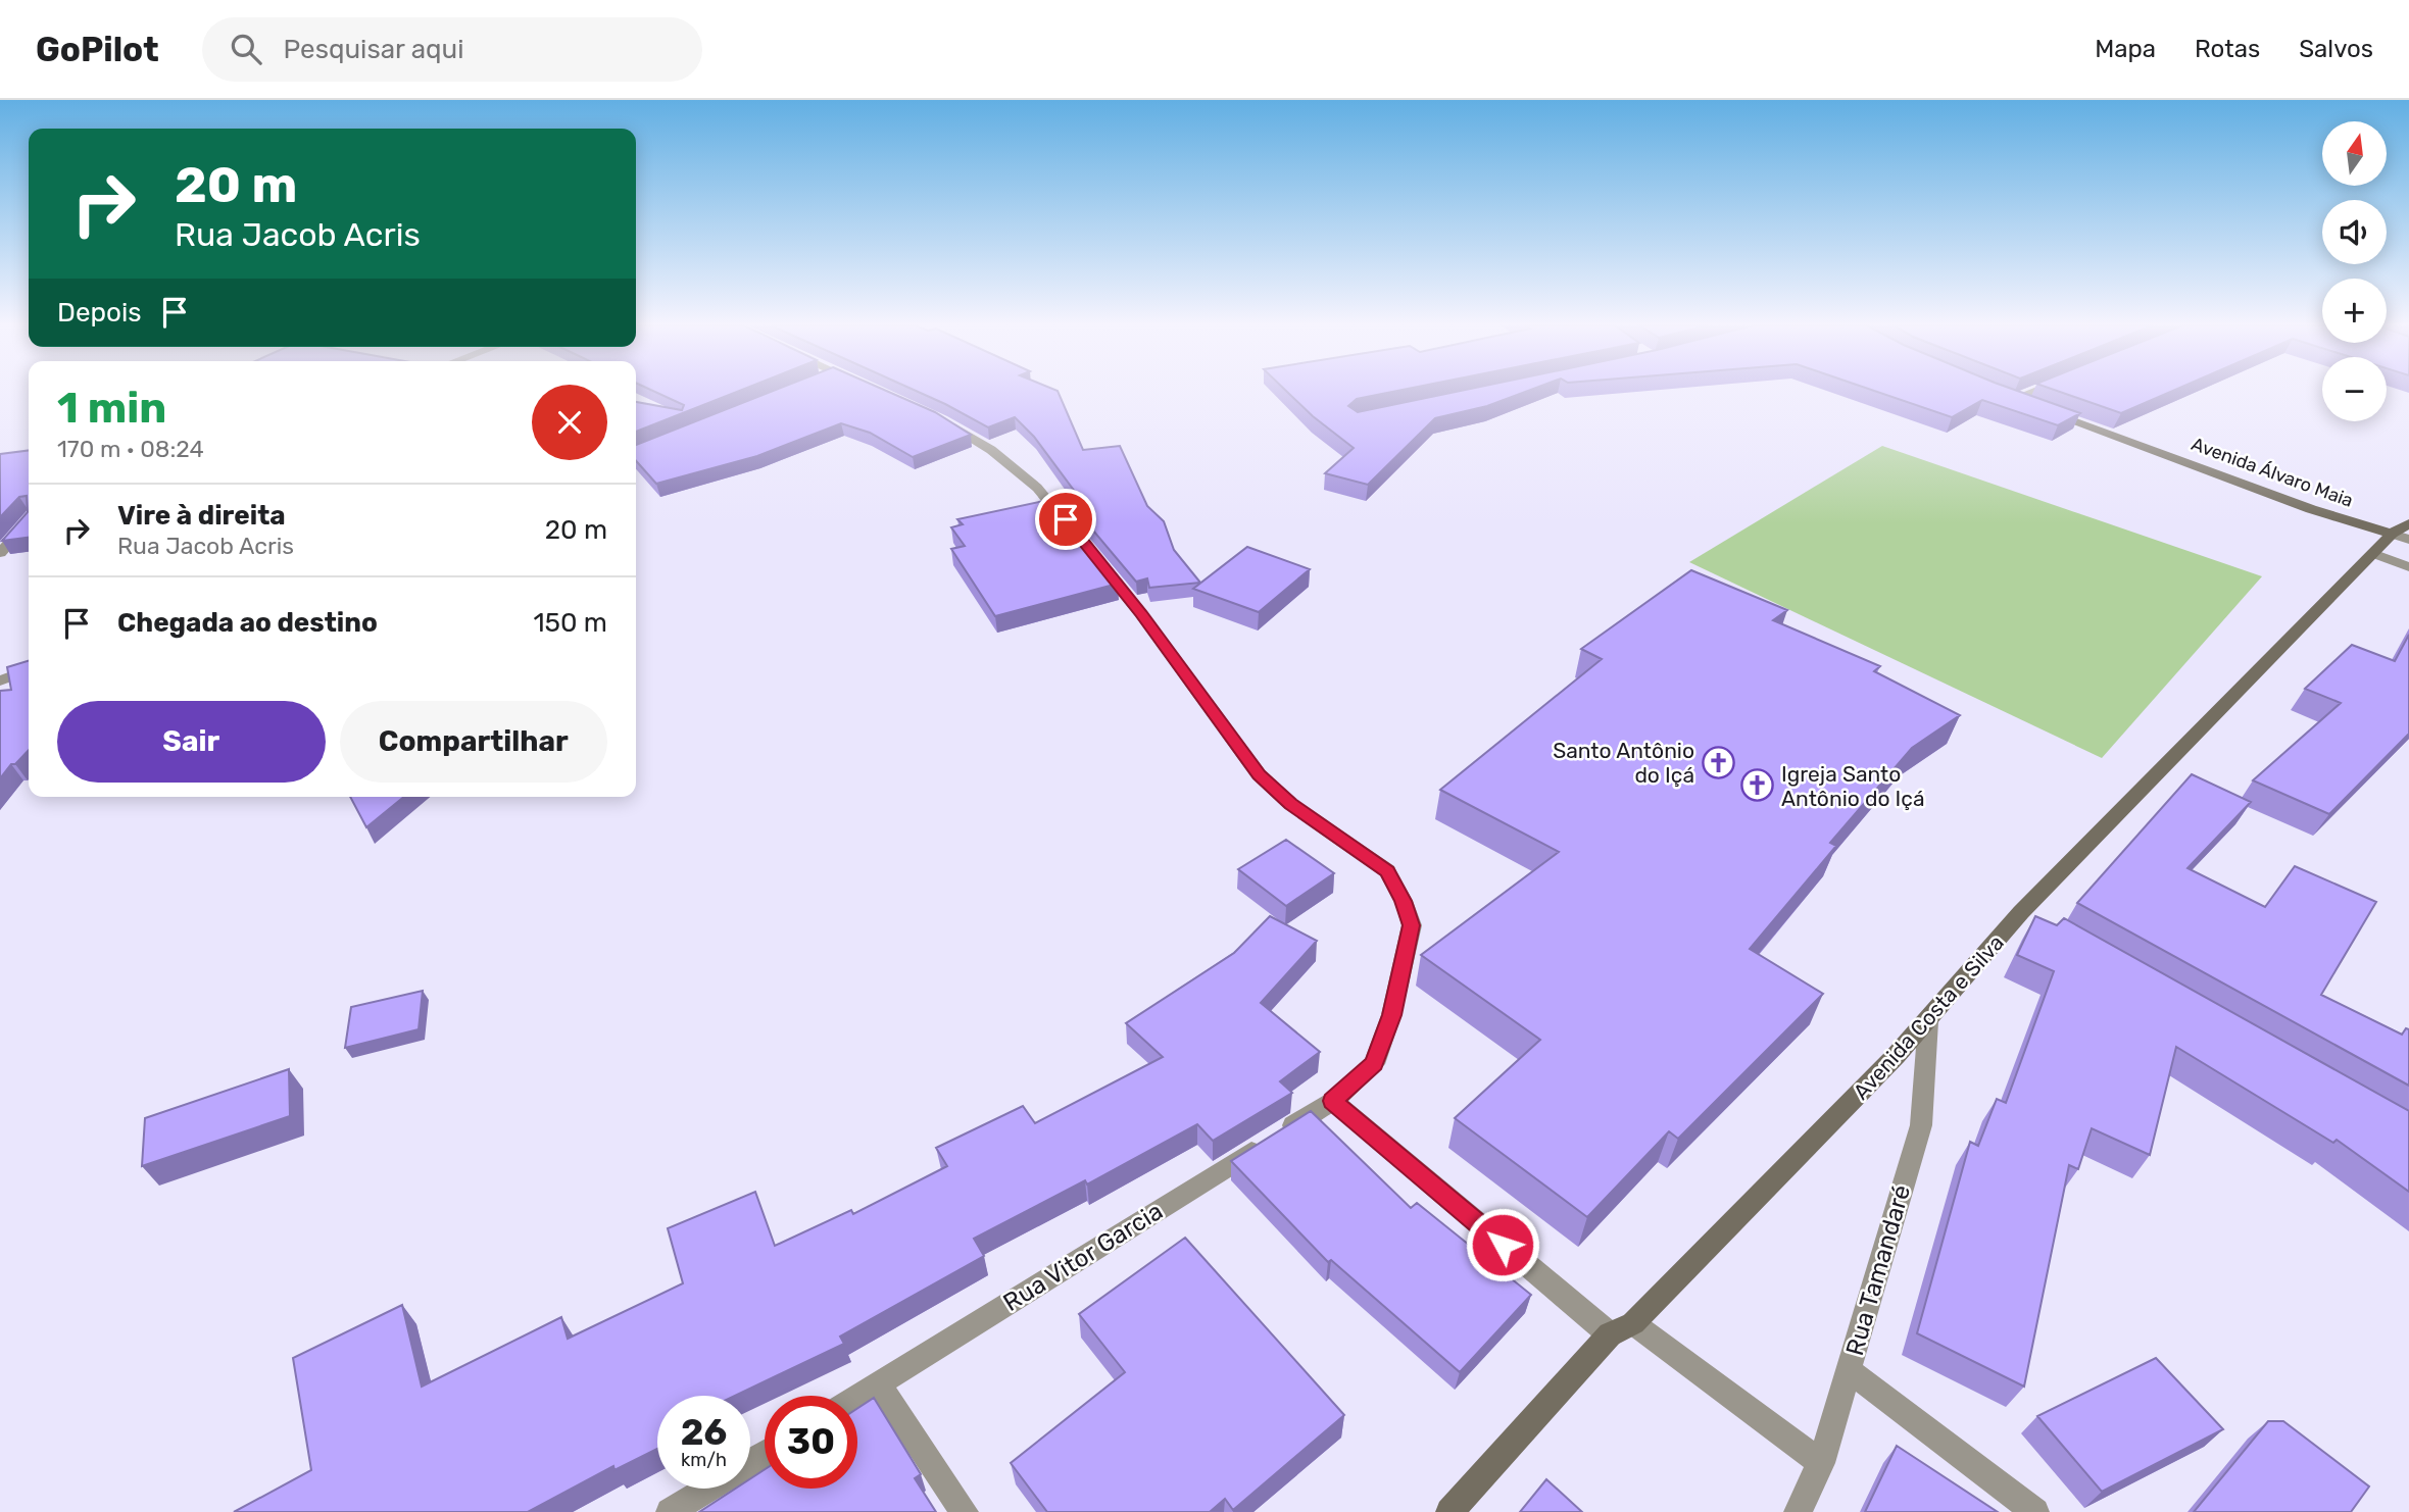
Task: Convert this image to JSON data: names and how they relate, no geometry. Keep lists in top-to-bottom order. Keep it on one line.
{"streets":{"street":["Avenida Álvaro Maia","Avenida Costa e Silva","Rua Vitor Garcia","Rua Tamandaré"]},"crossings":[["Avenida Álvaro Maia","Avenida Costa e Silva"],["Avenida Costa e Silva","Rua Tamandaré"]],"places":{"church":["Santo Antônio do Içá","Igreja Santo Antônio do Içá"]},"north":"top","page":{"header":"GoPilot","search":"Pesquisar aqui","nav":["Mapa","Rotas","Salvos"],"map_buttons":["+","−"],"turn":["20 m","Rua Jacob Acris"],"then":"Depois","heading":["1 min","170 m · 08:24"],"list":[{"name":"Vire à direita","note":"Rua Jacob Acris","value":"20 m"},{"name":"Chegada ao destino","value":"150 m"}],"buttons":["Sair","Compartilhar"],"speed":"26 km/h","limit":"30"}}
